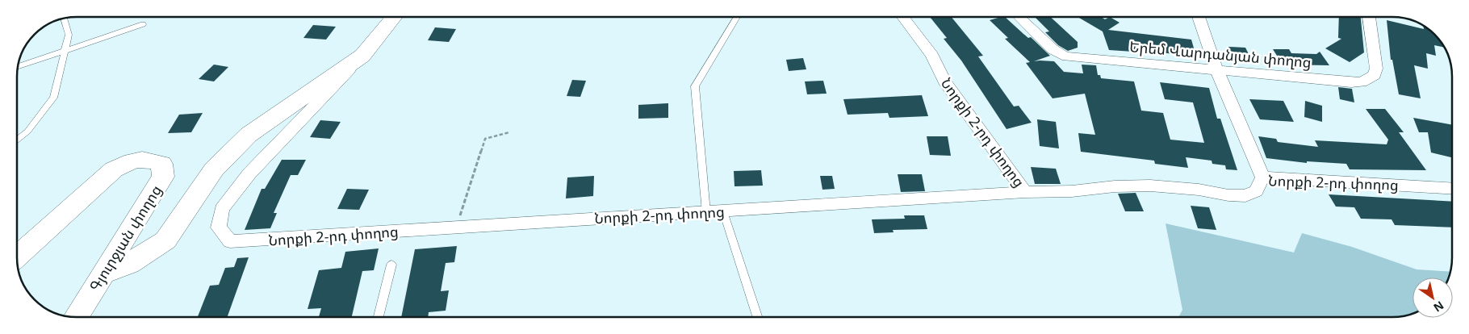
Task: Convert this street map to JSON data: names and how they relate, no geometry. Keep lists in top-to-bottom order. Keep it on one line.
{"streets":{"main road":["Գյուրջյան փողոց"],"street":["Երեմ Վարդանյան փողոց","Նորքի 2-րդ փողոց"]},"north":"bottom right"}
